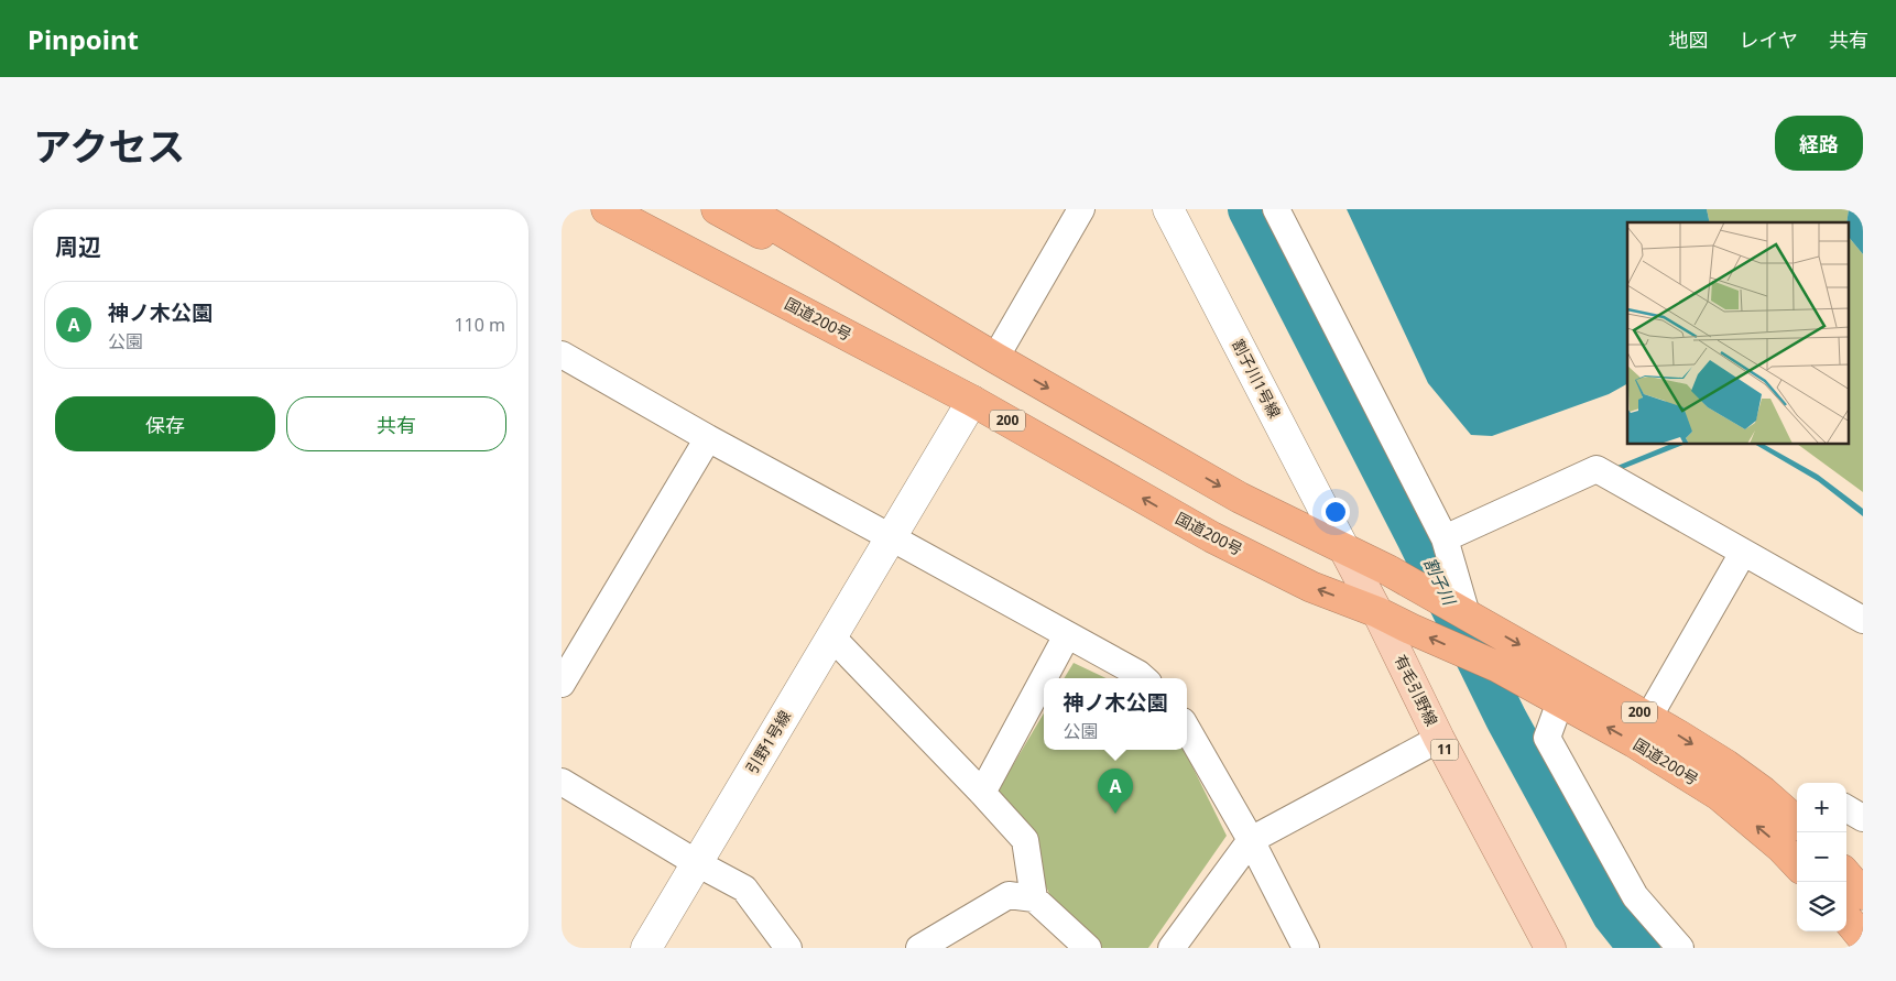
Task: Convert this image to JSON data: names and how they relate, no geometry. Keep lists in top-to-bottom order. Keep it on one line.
{"streets":{"highway":["国道200号","200"],"main road":["有毛引野線","11"],"street":["割子川1号線","引野1号線"]},"crossings":[["国道200号","割子川1号線"],["国道200号","200"],["国道200号","有毛引野線"],["国道200号","引野1号線"],["割子川1号線","有毛引野線"],["200","引野1号線"]],"water":["割子川"],"page":{"header":"Pinpoint","nav":["地図","レイヤ","共有"],"title":"アクセス","buttons":["経路",["保存","共有"]],"heading":"周辺","list":[{"mark":"A","name":"神ノ木公園","note":"公園","value":"110 m"}],"popup":["神ノ木公園","公園"],"pins":"A","map_buttons":["+","−"]}}
